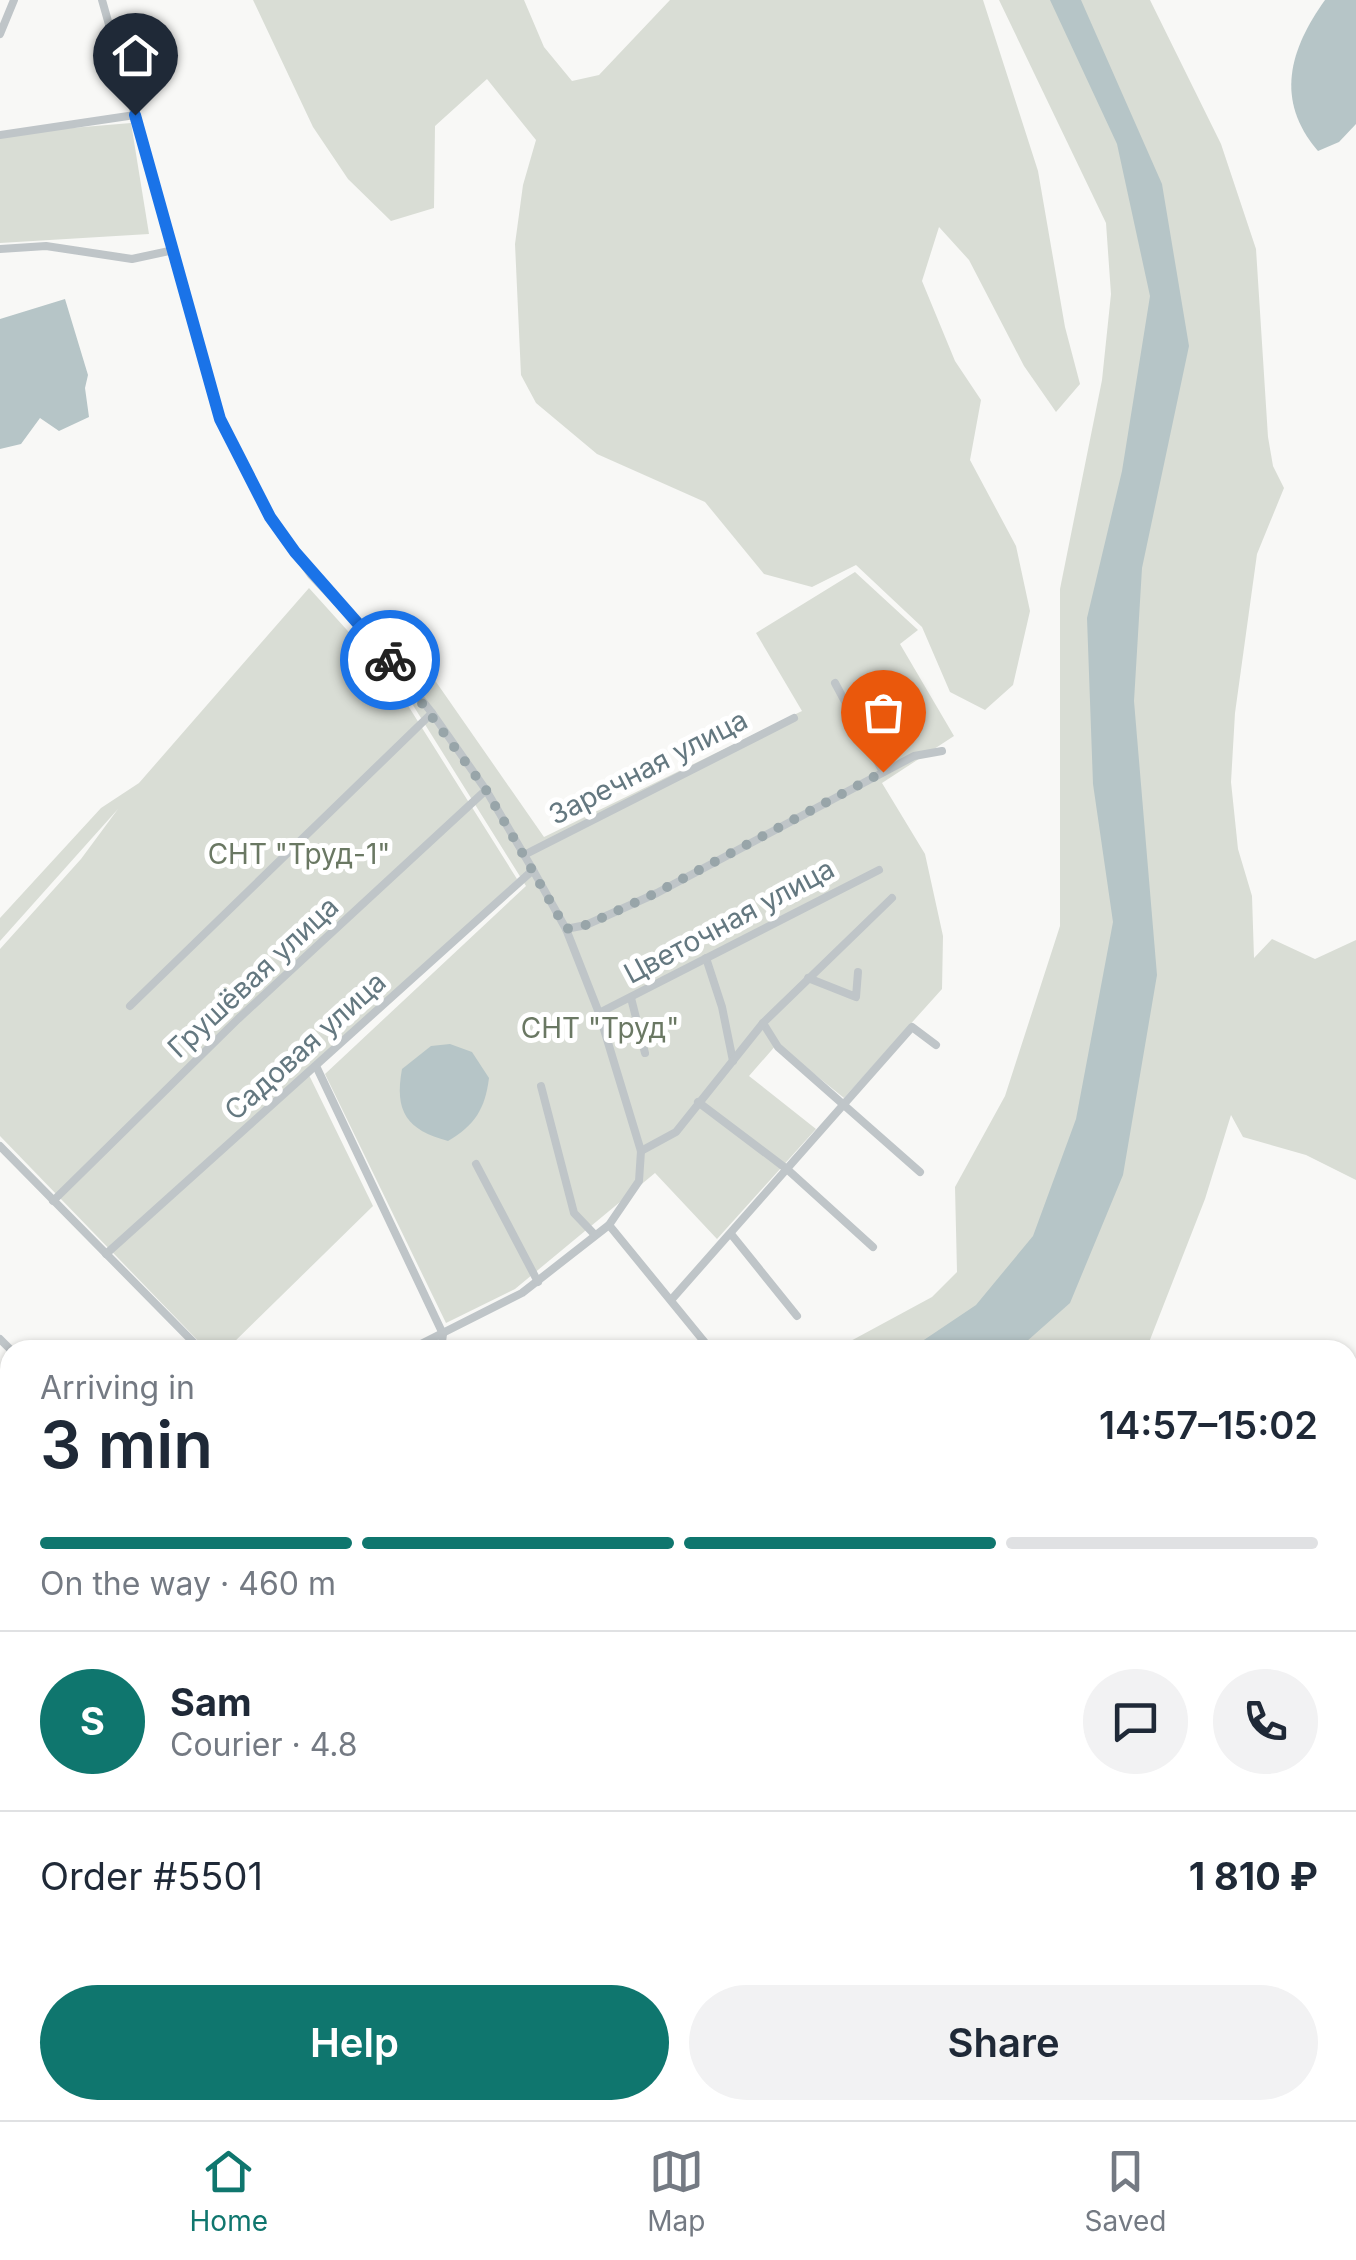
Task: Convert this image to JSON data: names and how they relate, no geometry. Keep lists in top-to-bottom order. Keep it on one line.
{"streets":{"street":["Заречная улица","Цветочная улица","Грушёвая улица","Садовая улица"]},"parks":["СНТ \"Труд-1\"","СНТ \"Труд\""],"page":{"heading":["3 min","Arriving in","14:57–15:02"],"panel":["Sam","Courier · 4.8","Order #5501","1 810 ₽"],"bar":"On the way · 460 m","round":"S","buttons":["Help","Share"],"tabs":["Home","Map","Saved"]}}
